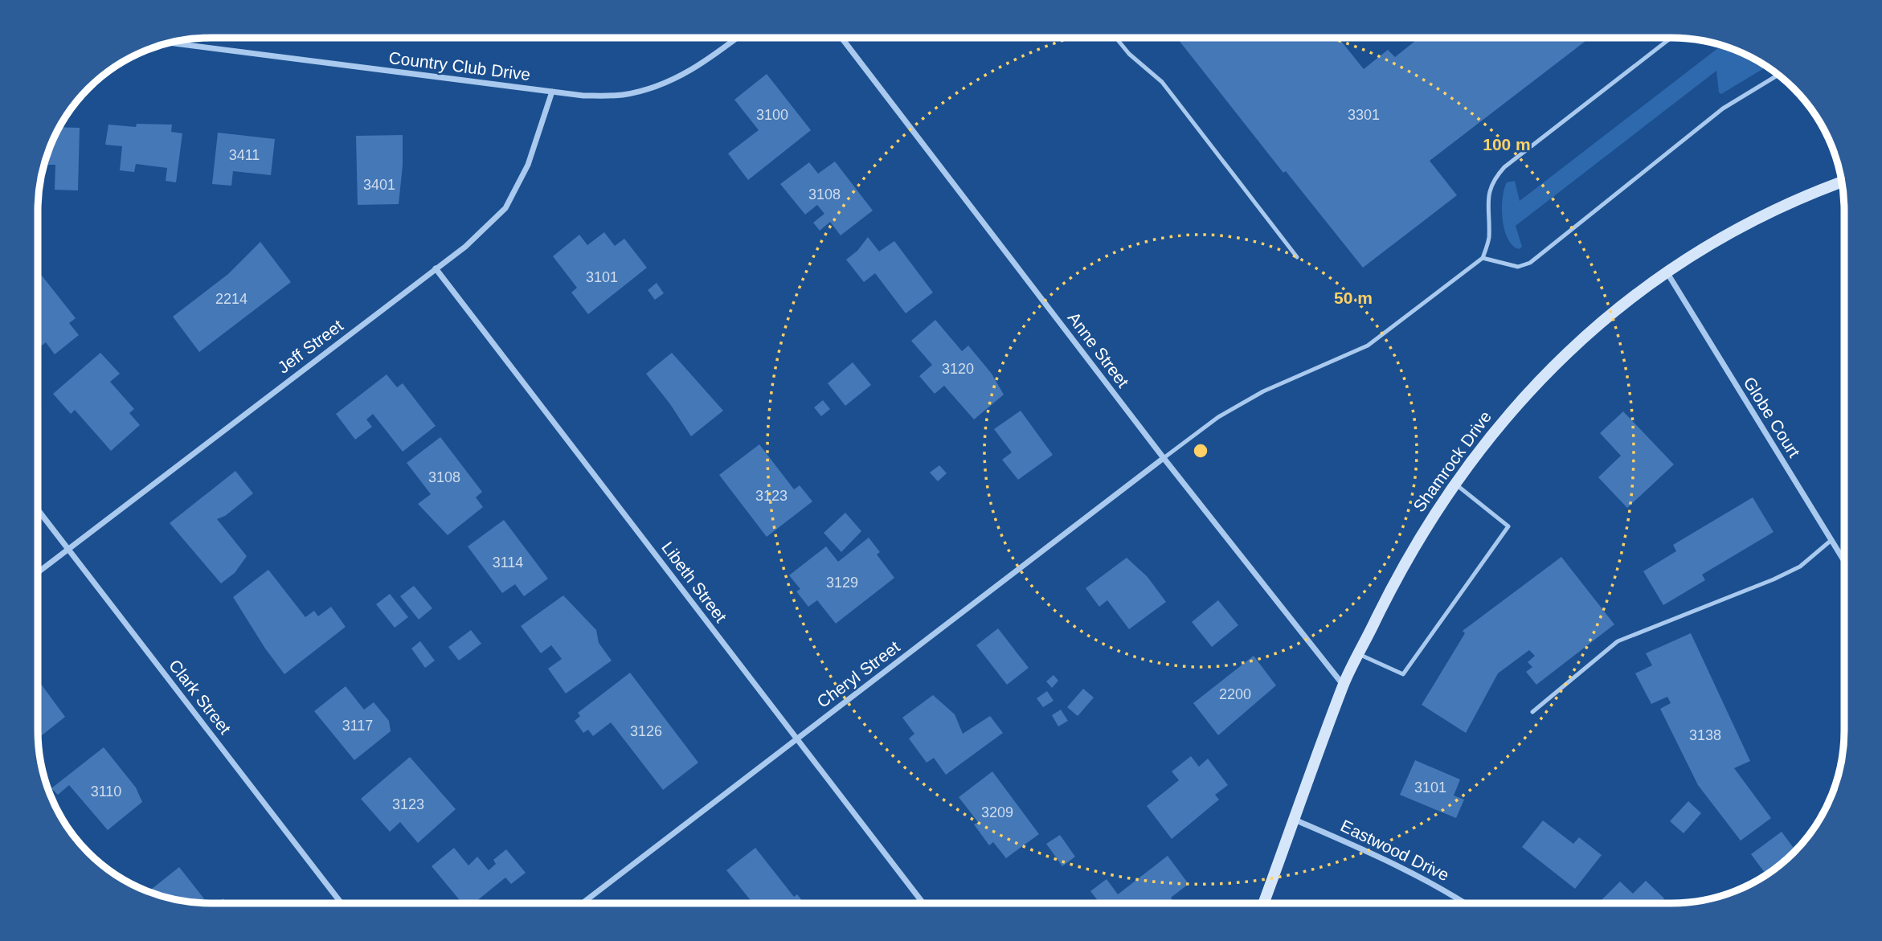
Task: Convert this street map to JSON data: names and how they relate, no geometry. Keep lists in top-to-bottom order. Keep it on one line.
{"streets":{"street":["Country Club Drive","Jeff Street","Anne Street","Globe Court","Shamrock Drive","Libeth Street","Cheryl Street","Clark Street","Eastwood Drive"]},"crossings":[["Country Club Drive","Jeff Street"],["Jeff Street","Libeth Street"],["Jeff Street","Clark Street"],["Anne Street","Shamrock Drive"],["Anne Street","Cheryl Street"],["Globe Court","Shamrock Drive"],["Shamrock Drive","Eastwood Drive"],["Libeth Street","Cheryl Street"]],"house_numbers":["3100","3301","3411","3401","3108","3101","2214","3120","3108","3123","3114","3129","2200","3117","3126","3138","3101","3110","3123","3209"],"rings":["100 m","50 m"]}
